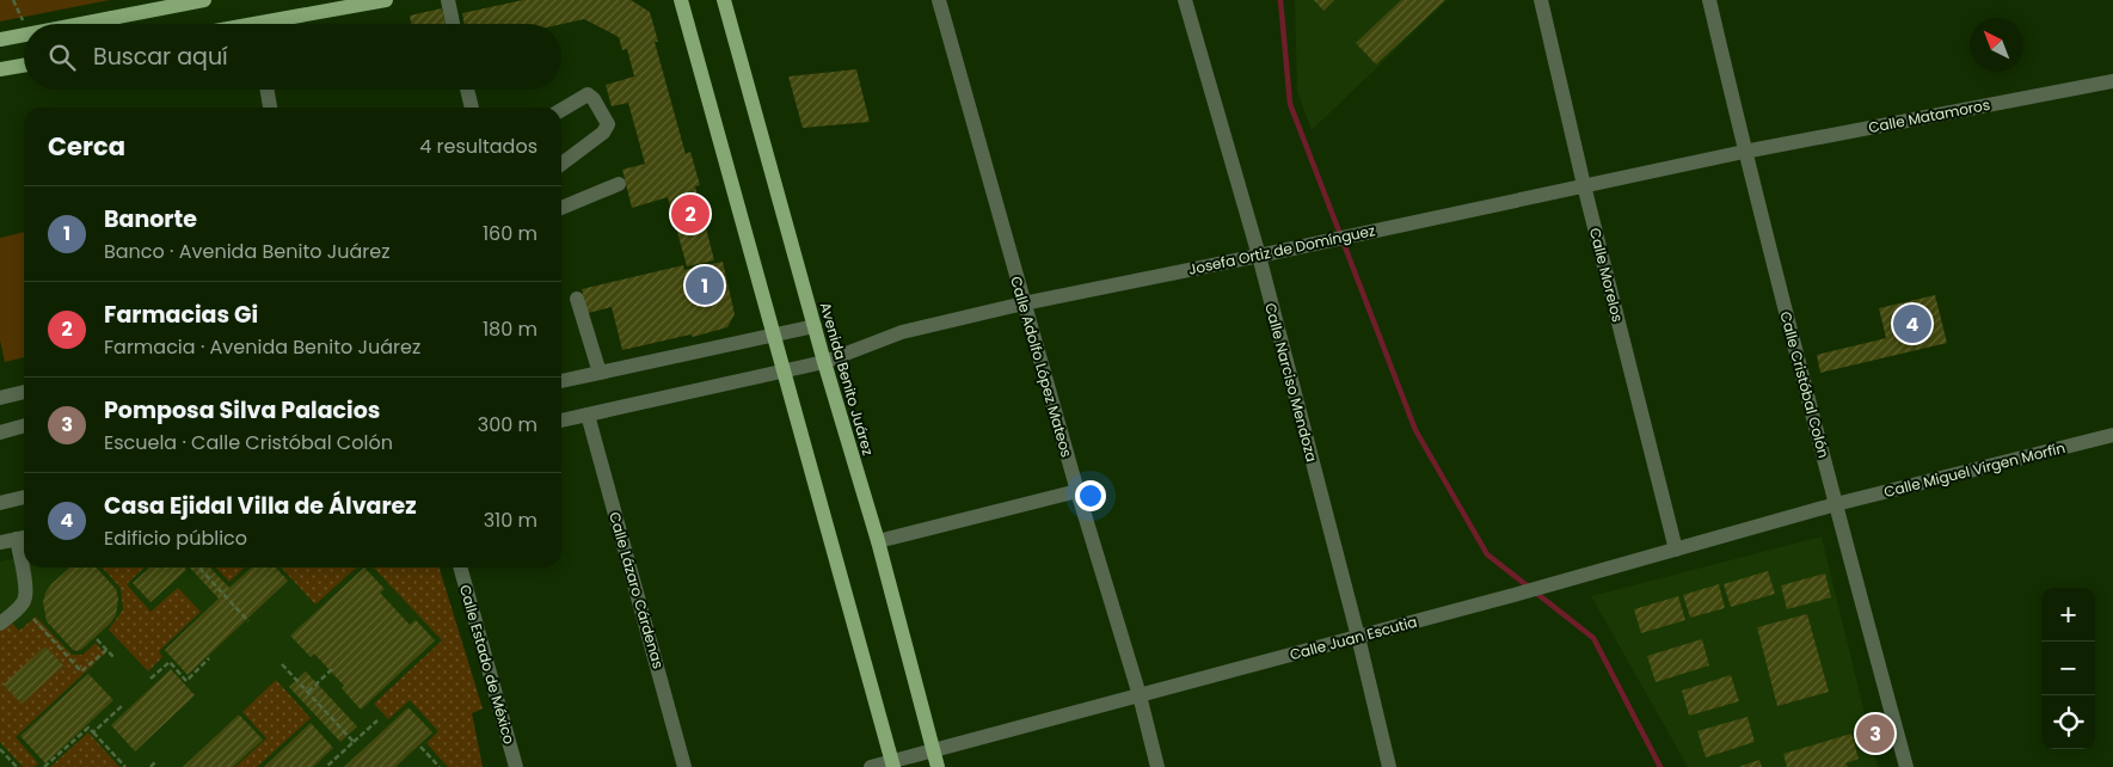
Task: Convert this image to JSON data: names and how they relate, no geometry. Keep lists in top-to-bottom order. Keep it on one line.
{"streets":{"main road":["Avenida Benito Juárez"],"street":["Calle Matamoros","Josefa Ortiz de Domínguez","Calle Morelos","Calle Adolfo López Mateos","Calle Narciso Mendoza","Calle Cristóbal Colón","Calle Miguel Virgen Morfín","Calle Lázaro Cárdenas","Calle Juan Escutia","Calle Estado de México"]},"crossings":[["Calle Matamoros","Josefa Ortiz de Domínguez"],["Calle Matamoros","Calle Cristóbal Colón"],["Josefa Ortiz de Domínguez","Calle Morelos"],["Josefa Ortiz de Domínguez","Calle Adolfo López Mateos"],["Josefa Ortiz de Domínguez","Avenida Benito Juárez"],["Josefa Ortiz de Domínguez","Calle Narciso Mendoza"],["Josefa Ortiz de Domínguez","Calle Cristóbal Colón"],["Josefa Ortiz de Domínguez","Calle Lázaro Cárdenas"],["Calle Morelos","Calle Juan Escutia"],["Calle Adolfo López Mateos","Calle Juan Escutia"],["Avenida Benito Juárez","Calle Juan Escutia"],["Calle Narciso Mendoza","Calle Juan Escutia"],["Calle Cristóbal Colón","Calle Miguel Virgen Morfín"],["Calle Cristóbal Colón","Calle Juan Escutia"],["Calle Miguel Virgen Morfín","Calle Juan Escutia"]],"north":"top left","page":{"search":"Buscar aquí","heading":["Cerca","4 resultados"],"list":[{"mark":"1","name":"Banorte","note":"Banco · Avenida Benito Juárez","value":"160 m"},{"mark":"2","name":"Farmacias Gi","note":"Farmacia · Avenida Benito Juárez","value":"180 m"},{"mark":"3","name":"Pomposa Silva Palacios","note":"Escuela · Calle Cristóbal Colón","value":"300 m"},{"mark":"4","name":"Casa Ejidal Villa de Álvarez","note":"Edificio público","value":"310 m"}],"pins":["2","1","4","3"],"map_buttons":["+","−"]}}
